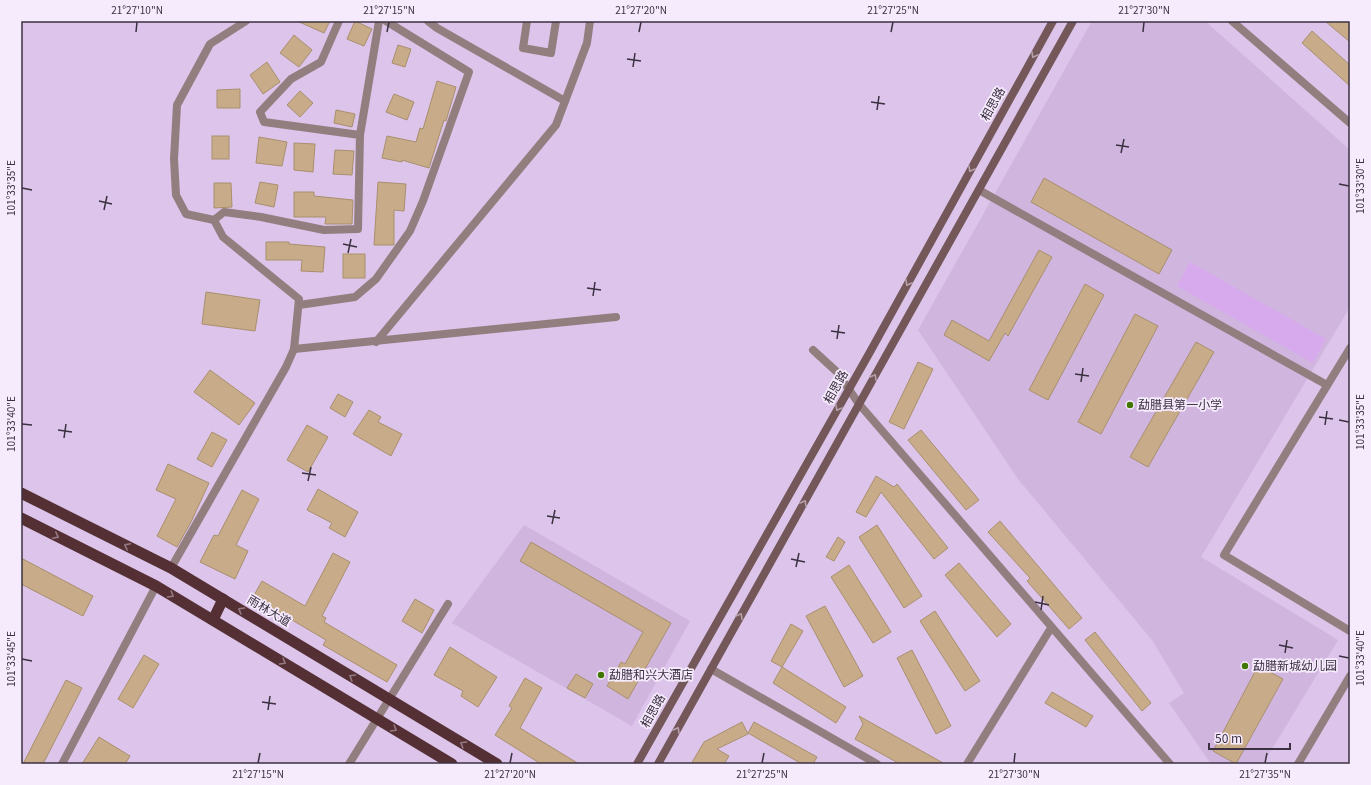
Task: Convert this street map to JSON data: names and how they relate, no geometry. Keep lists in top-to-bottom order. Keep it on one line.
{"streets":{"highway":["雨林大道"],"main road":["相思路"]},"places":["勐腊县第一小学","勐腊新城幼儿园","勐腊和兴大酒店"],"scale_bar":"50 m","coordinates":["21°27'10\"N","21°27'15\"N","21°27'20\"N","21°27'25\"N","21°27'30\"N","101°33'30\"E","101°33'35\"E","101°33'40\"E","101°33'45\"E","21°27'35\"N"]}
